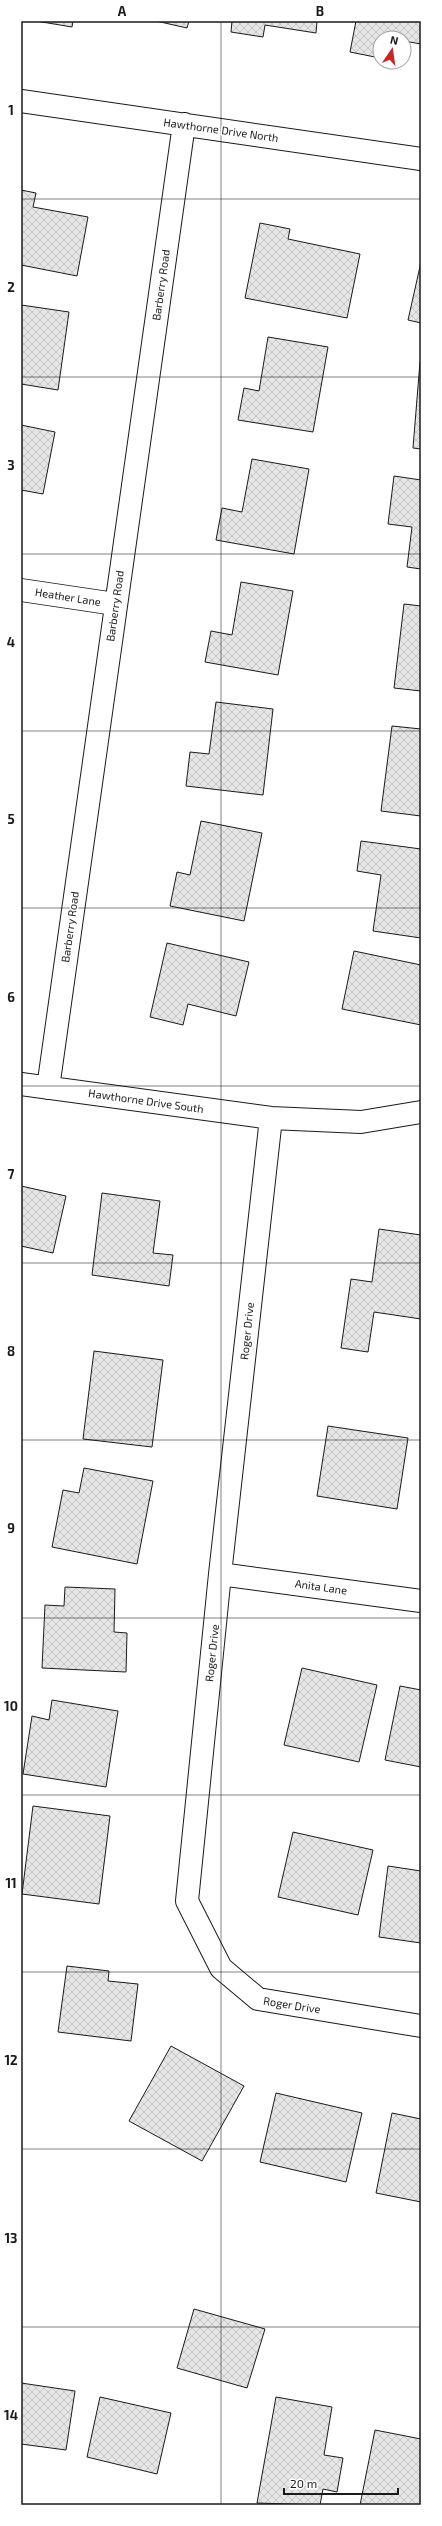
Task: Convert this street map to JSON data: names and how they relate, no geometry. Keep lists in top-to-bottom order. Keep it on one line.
{"streets":{"street":["Hawthorne Drive North","Barberry Road","Heather Lane","Hawthorne Drive South","Roger Drive","Anita Lane"]},"crossings":[["Hawthorne Drive North","Barberry Road"],["Barberry Road","Heather Lane"],["Barberry Road","Hawthorne Drive South"],["Hawthorne Drive South","Roger Drive"],["Roger Drive","Anita Lane"]],"scale_bar":"20 m","north":"top","grid":{"columns":["A","B"],"rows":["1","2","3","4","5","6","7","8","9","10","11","12","13","14"]}}
